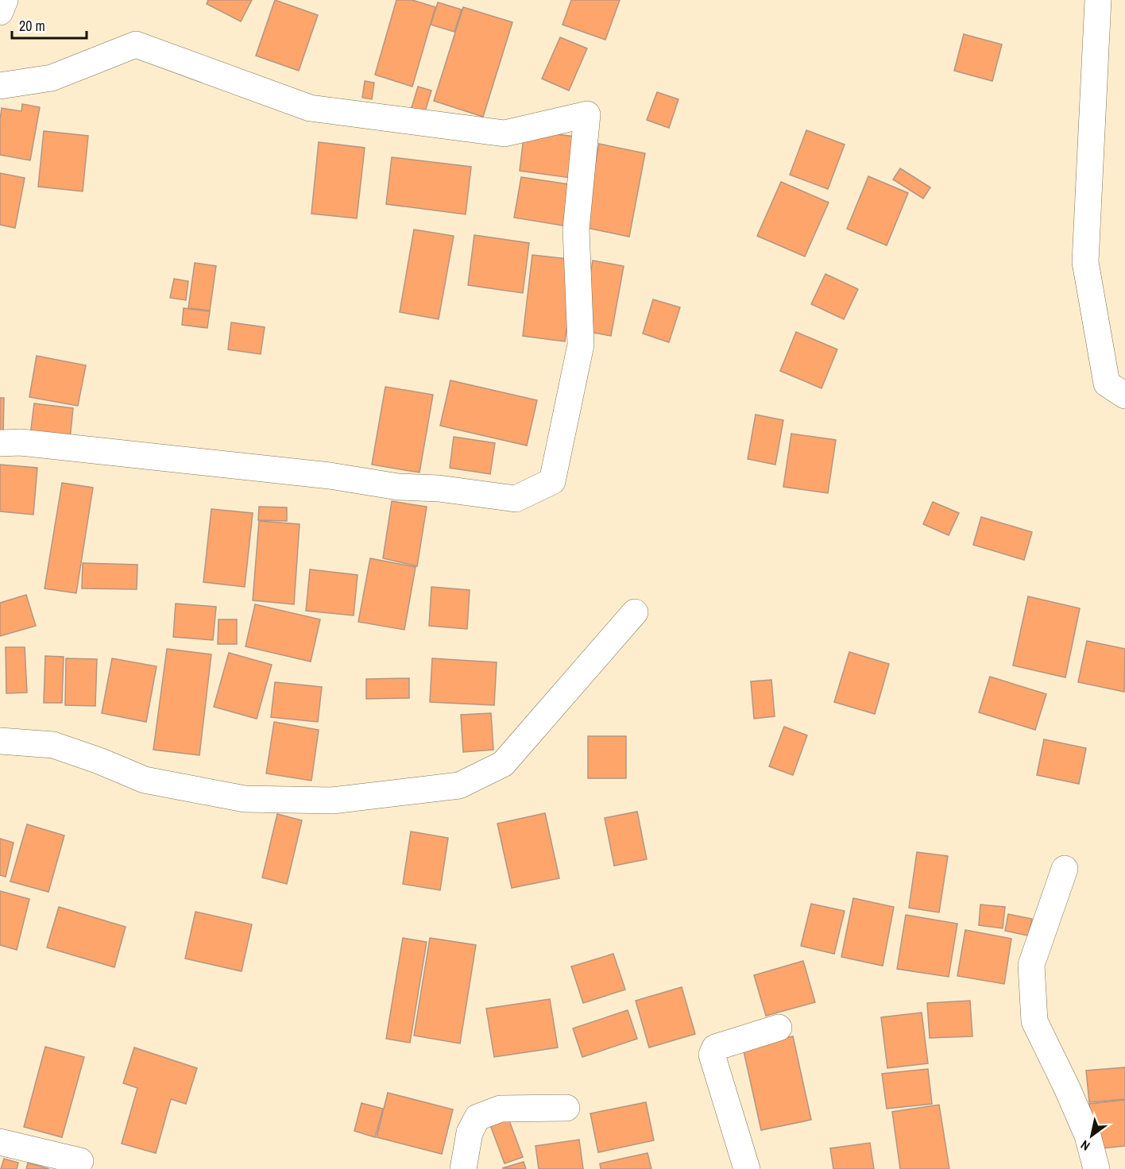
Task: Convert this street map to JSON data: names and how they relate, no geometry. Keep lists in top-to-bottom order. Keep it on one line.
{"scale_bar":"20 m","north":"bottom left"}
